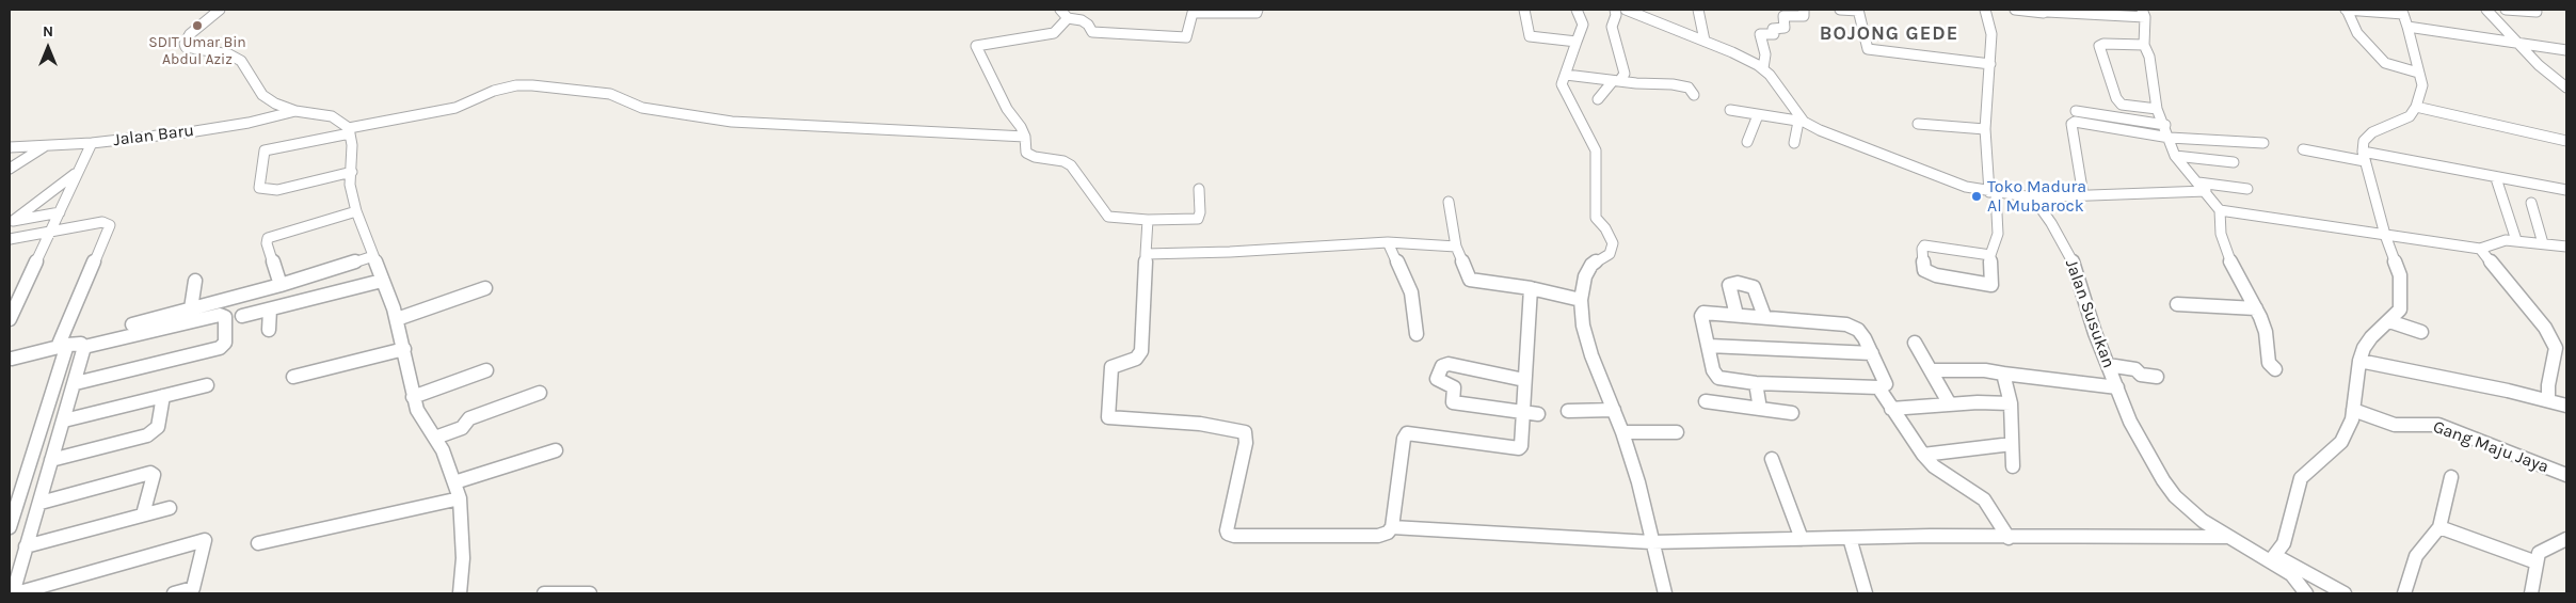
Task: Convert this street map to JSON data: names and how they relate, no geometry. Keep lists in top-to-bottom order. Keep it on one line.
{"streets":{"street":["Jalan Baru","Jalan Susukan","Gang Maju Jaya"]},"districts":["BOJONG GEDE"],"places":["SDIT Umar Bin Abdul Aziz","Toko Madura Al Mubarock"],"north":"top"}
